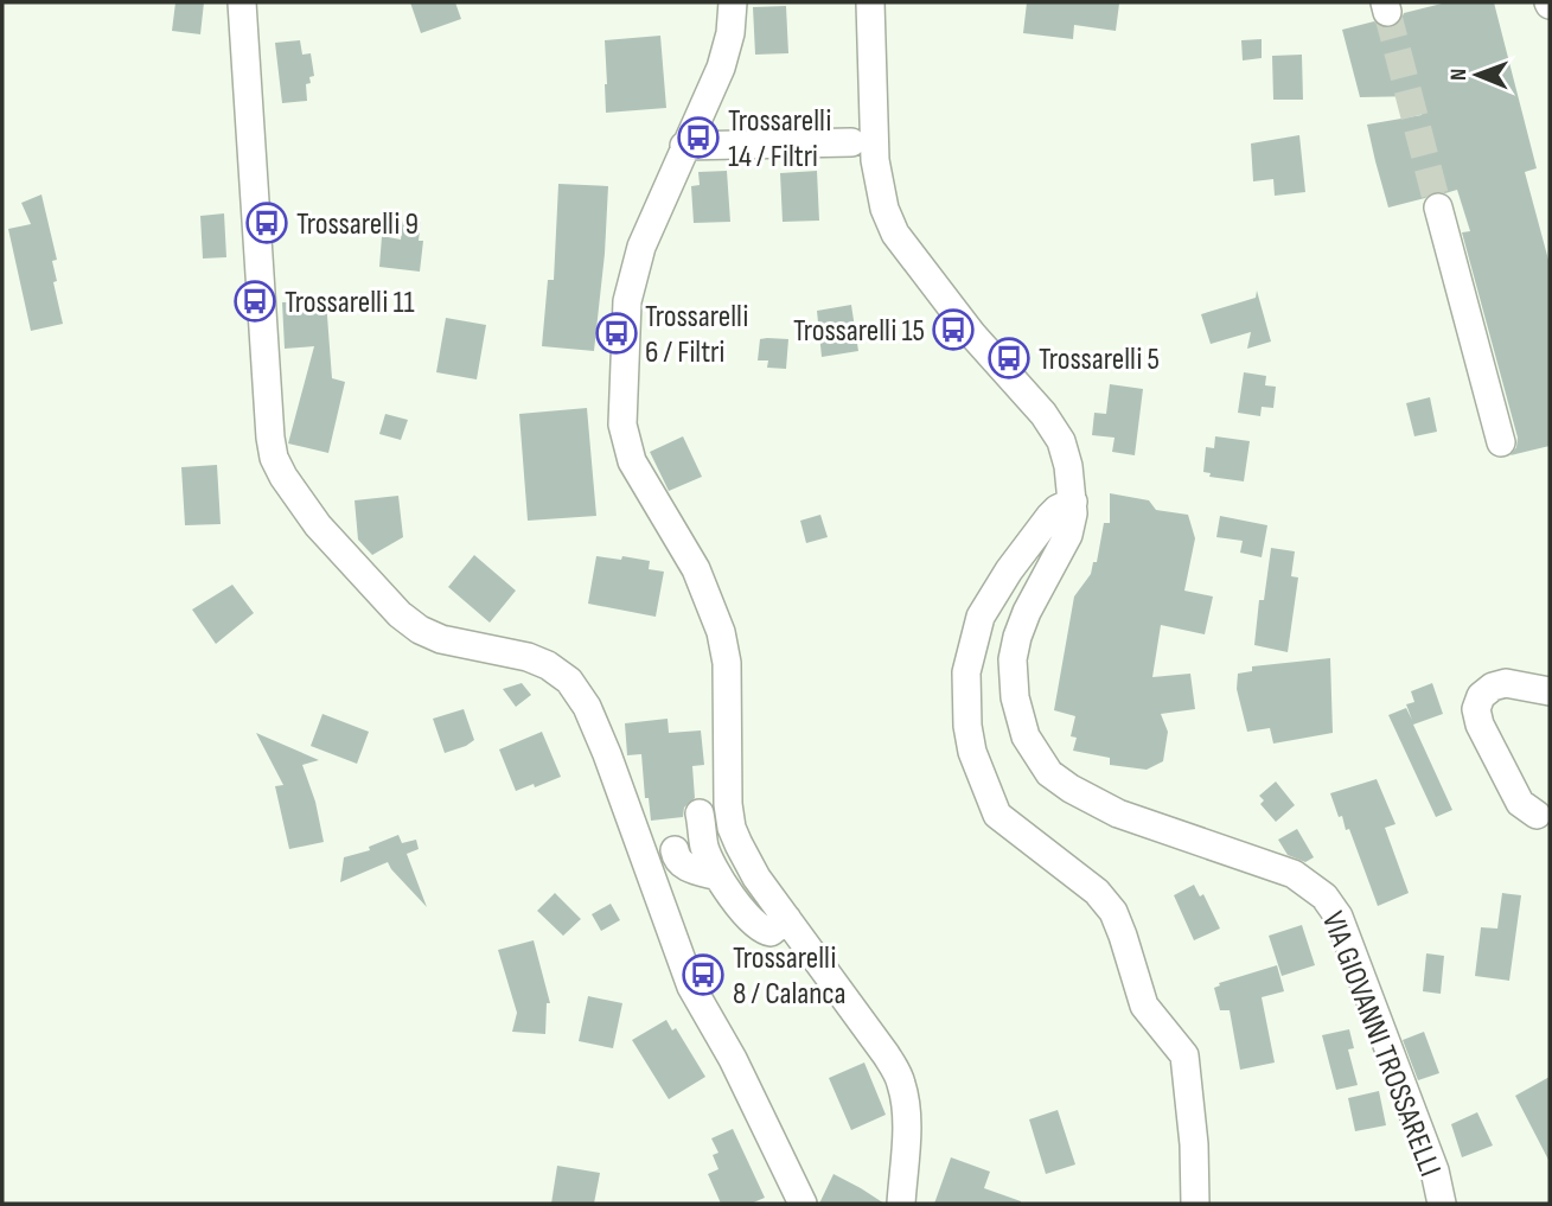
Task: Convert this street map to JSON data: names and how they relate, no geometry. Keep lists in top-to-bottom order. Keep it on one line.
{"streets":{"street":["VIA GIOVANNI TROSSARELLI"]},"places":{"bus stop":["Trossarelli 14 / Filtri","Trossarelli 9","Trossarelli 11","Trossarelli 15","Trossarelli 6 / Filtri","Trossarelli 5","Trossarelli 8 / Calanca"]},"north":"left"}
